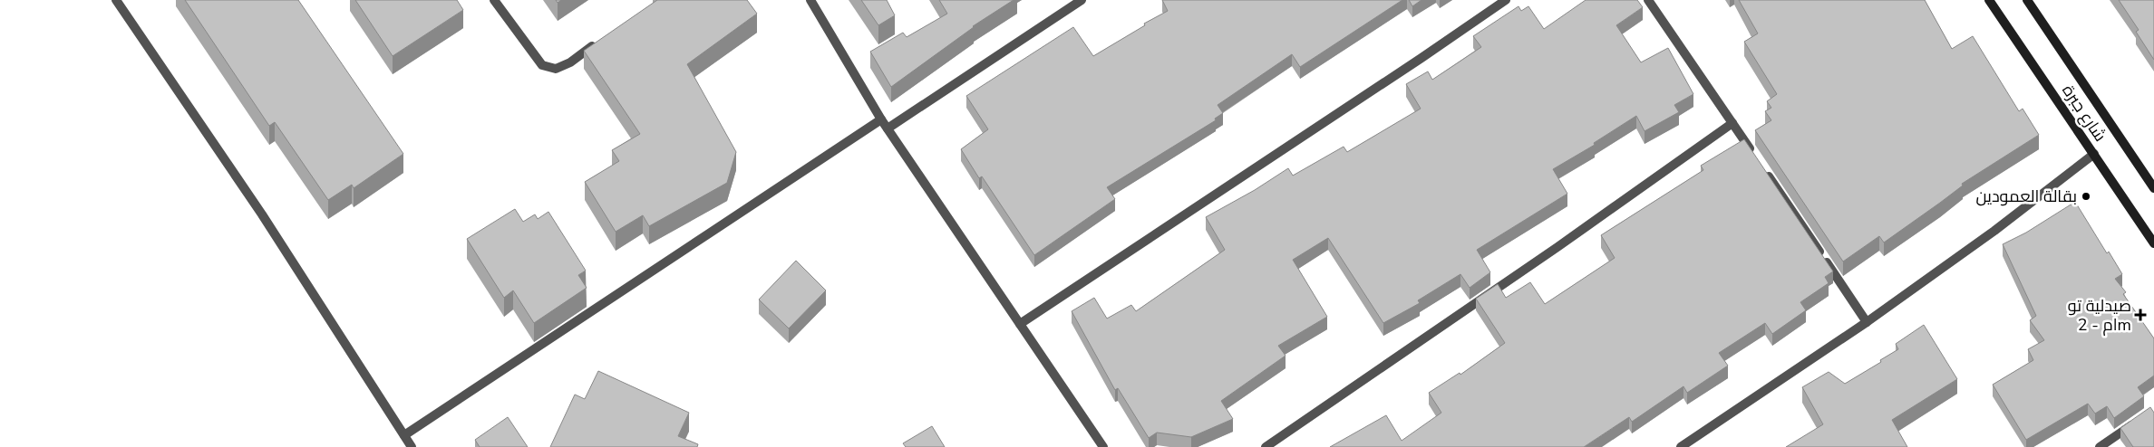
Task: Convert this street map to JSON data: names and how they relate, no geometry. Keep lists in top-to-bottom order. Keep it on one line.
{"streets":{"street":["شارع جبرة"]},"places":{"other":["بقالة العمودين"],"health":["صيدلية تو ام - 2m"]}}
